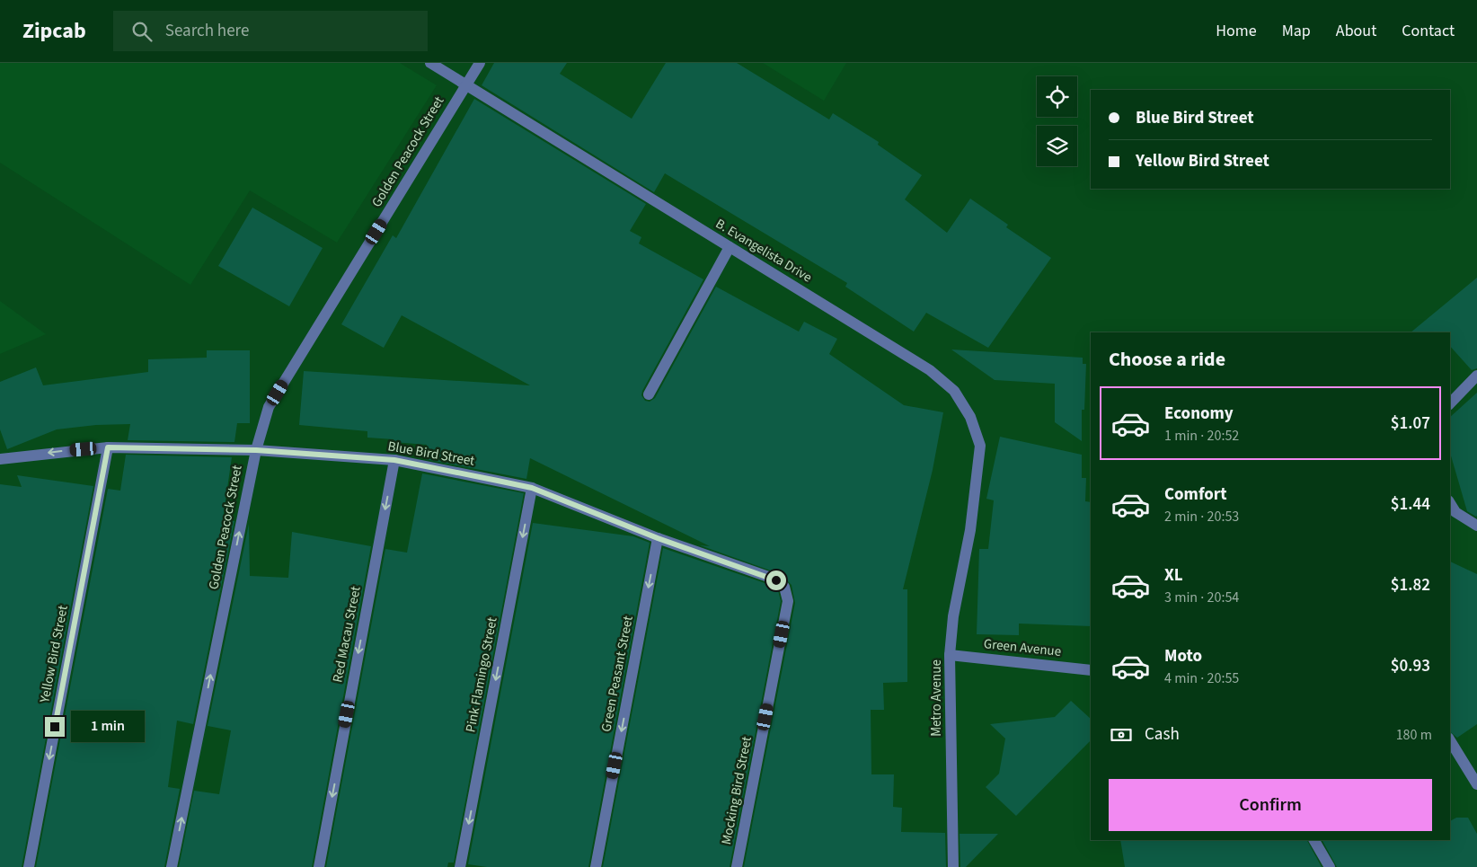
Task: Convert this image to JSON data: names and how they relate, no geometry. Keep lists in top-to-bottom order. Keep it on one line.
{"streets":{"street":["Golden Peacock Street","B. Evangelista Drive","Blue Bird Street","Red Macau Street","Green Avenue","Yellow Bird Street","Green Peasant Street","Pink Flamingo Street","Metro Avenue","Mocking Bird Street"]},"crossings":[["Golden Peacock Street","B. Evangelista Drive"],["Golden Peacock Street","Blue Bird Street"],["B. Evangelista Drive","Metro Avenue"],["Blue Bird Street","Red Macau Street"],["Blue Bird Street","Yellow Bird Street"],["Blue Bird Street","Green Peasant Street"],["Blue Bird Street","Pink Flamingo Street"],["Blue Bird Street","Mocking Bird Street"],["Green Avenue","Metro Avenue"]],"one_way":["Golden Peacock Street","Red Macau Street","Yellow Bird Street","Green Peasant Street","Pink Flamingo Street"],"page":{"header":"Zipcab","search":"Search here","nav":["Home","Map","About","Contact"],"banner":["Blue Bird Street","Yellow Bird Street"],"heading":"Choose a ride","list":[{"name":"Economy","note":"1 min · 20:52","value":"$1.07"},{"name":"Comfort","note":"2 min · 20:53","value":"$1.44"},{"name":"XL","note":"3 min · 20:54","value":"$1.82"},{"name":"Moto","note":"4 min · 20:55","value":"$0.93"}],"pay":["Cash","180 m"],"bubble":"1 min","buttons":"Confirm"}}
